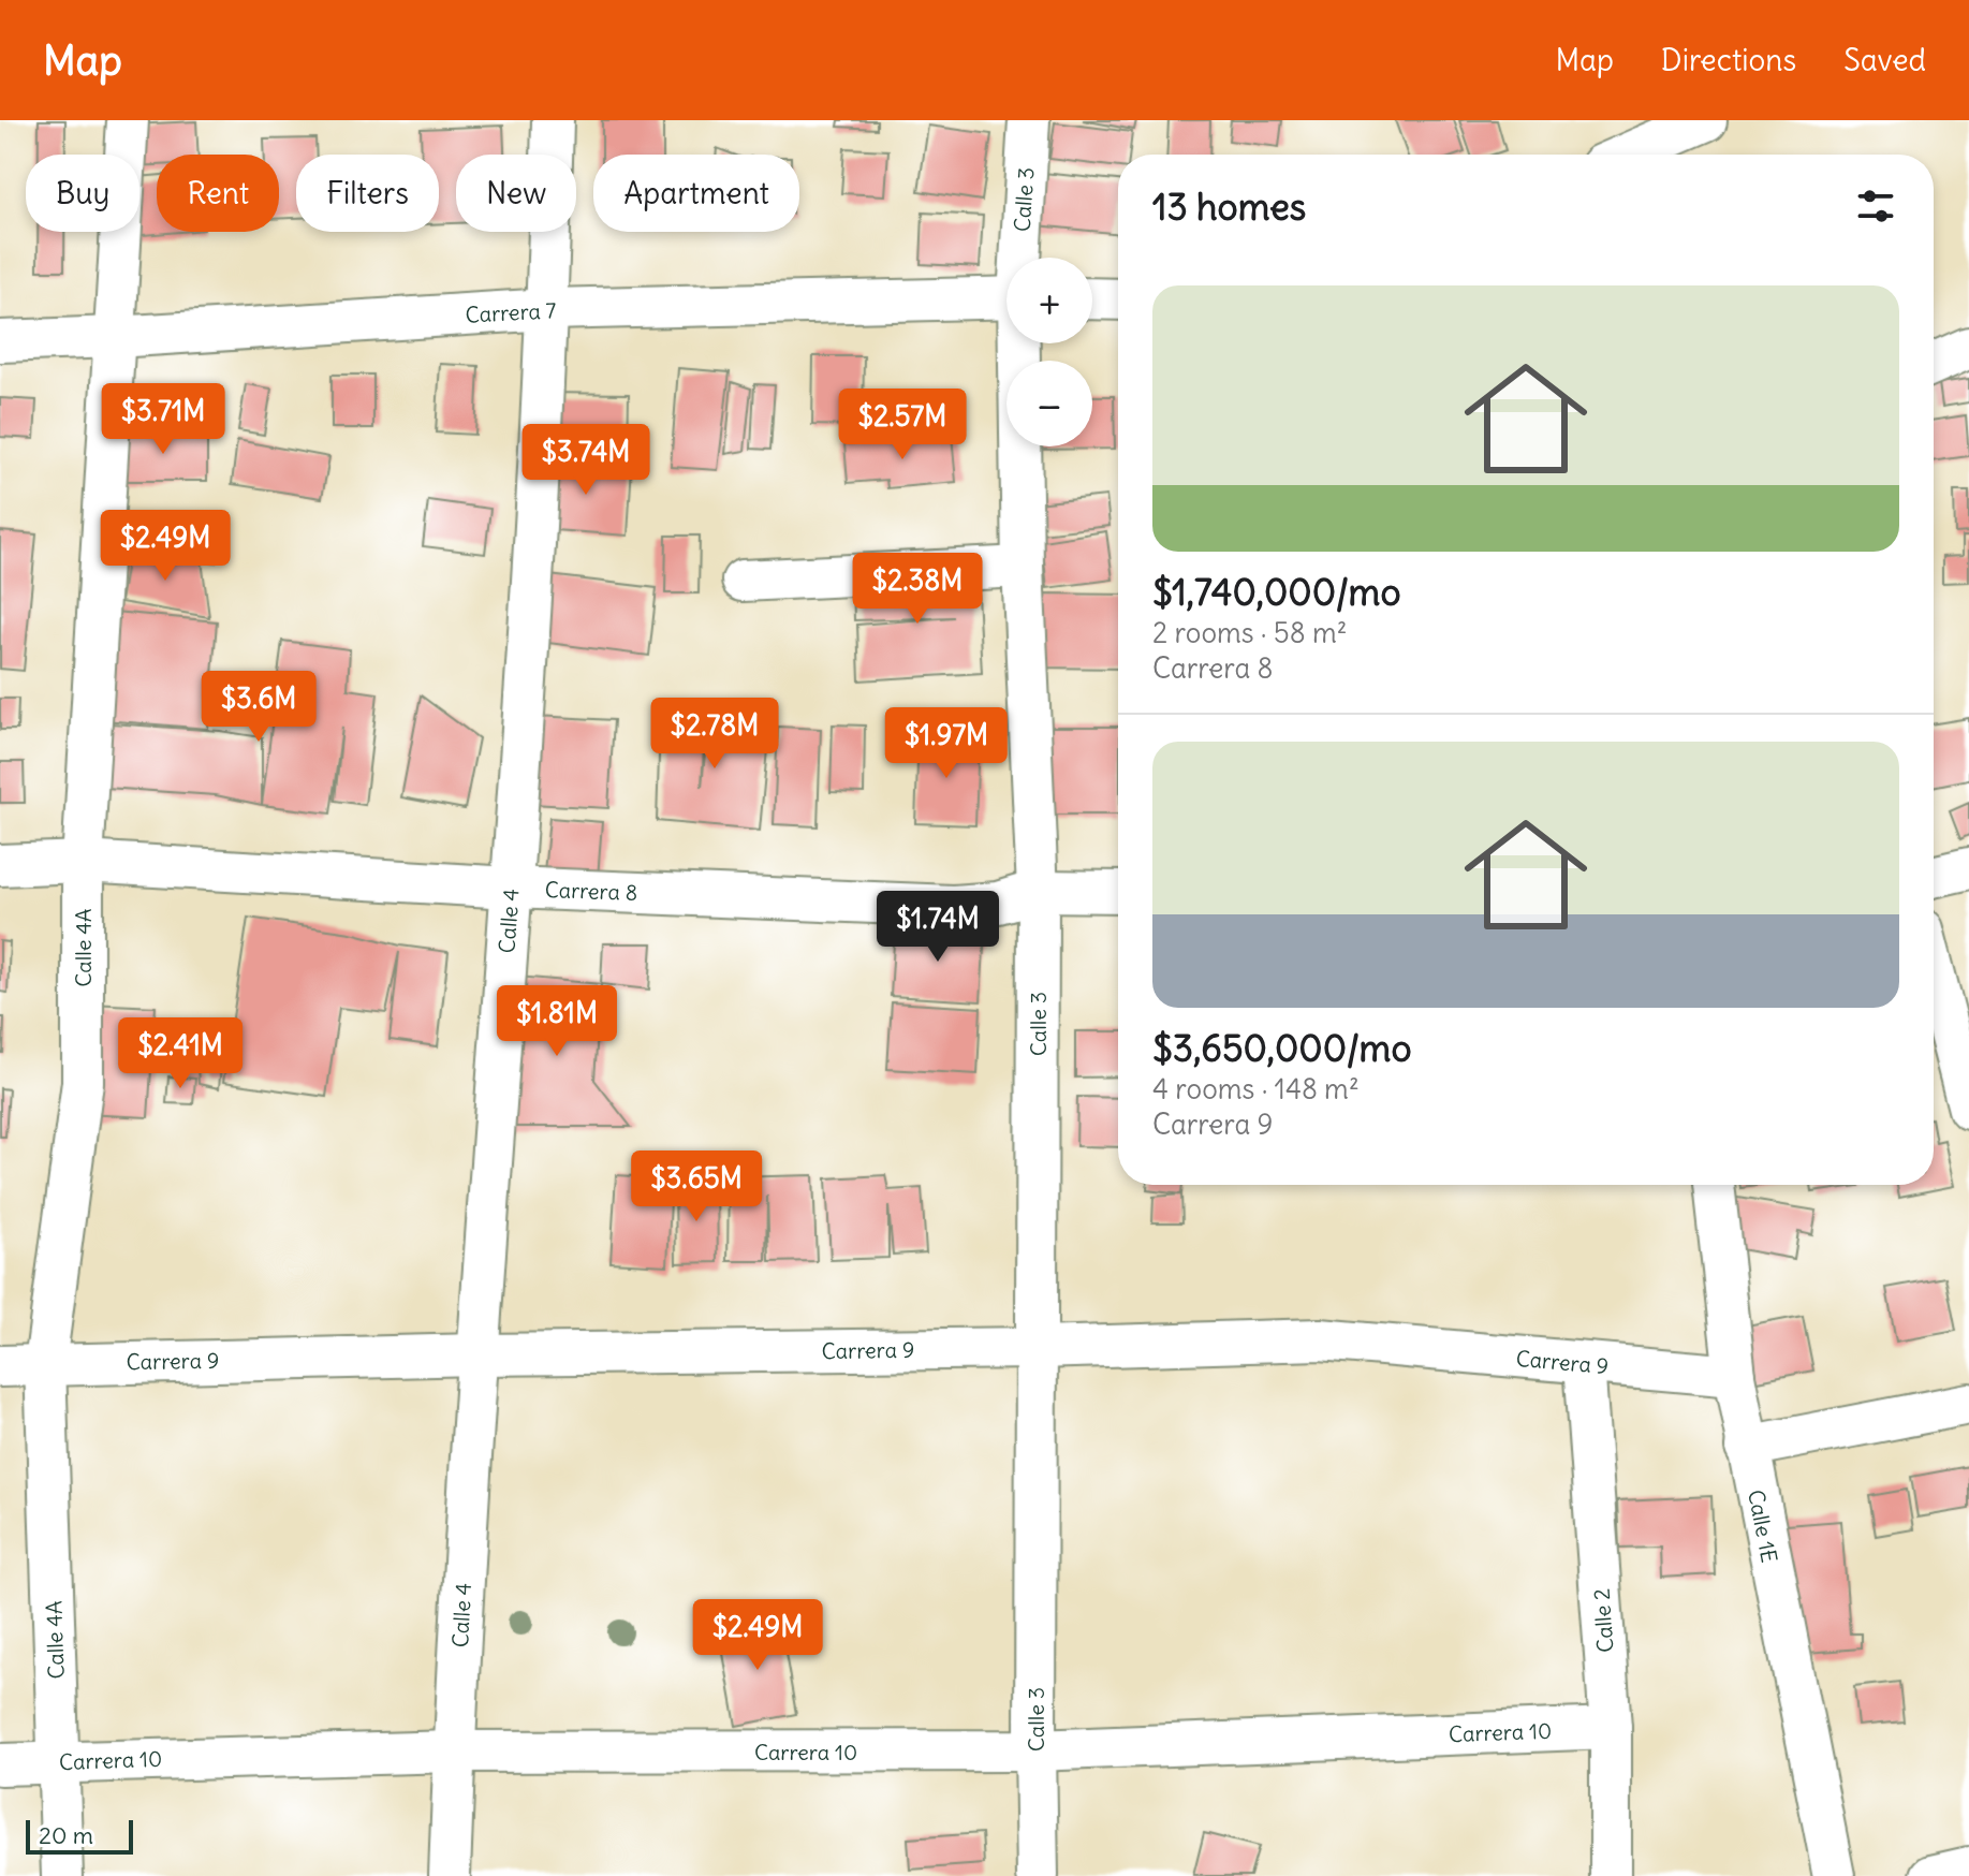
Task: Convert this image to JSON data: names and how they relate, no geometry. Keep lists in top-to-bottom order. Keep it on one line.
{"streets":{"street":["Calle 3","Carrera 7","Carrera 8","Calle 4","Calle 4A","Carrera 9","Calle 1E","Calle 2","Carrera 10"]},"crossings":[["Calle 3","Carrera 8"],["Calle 3","Carrera 9"],["Calle 3","Carrera 10"],["Carrera 7","Calle 4"],["Carrera 7","Calle 4A"],["Carrera 8","Calle 4"],["Carrera 8","Calle 4A"],["Calle 4","Carrera 9"],["Calle 4","Carrera 10"],["Calle 4A","Carrera 9"],["Calle 4A","Carrera 10"],["Carrera 9","Calle 1E"],["Carrera 9","Calle 2"],["Calle 2","Carrera 10"]],"scale_bar":"20 m","page":{"header":"Map","nav":["Map","Directions","Saved"],"chip":["Buy","Rent","Filters","New","Apartment"],"heading":"13 homes","map_buttons":["+","−"],"list":[{"name":"$1,740,000/mo","note":"2 rooms · 58 m² · Carrera 8"},{"name":"$3,650,000/mo","note":"4 rooms · 148 m² · Carrera 9"}],"price":["$3.71M","$2.57M","$3.74M","$2.49M","$2.38M","$3.6M","$2.78M","$1.97M","$1.74M","$1.81M","$2.41M","$3.65M","$2.49M"],"scale":"20 m"}}
